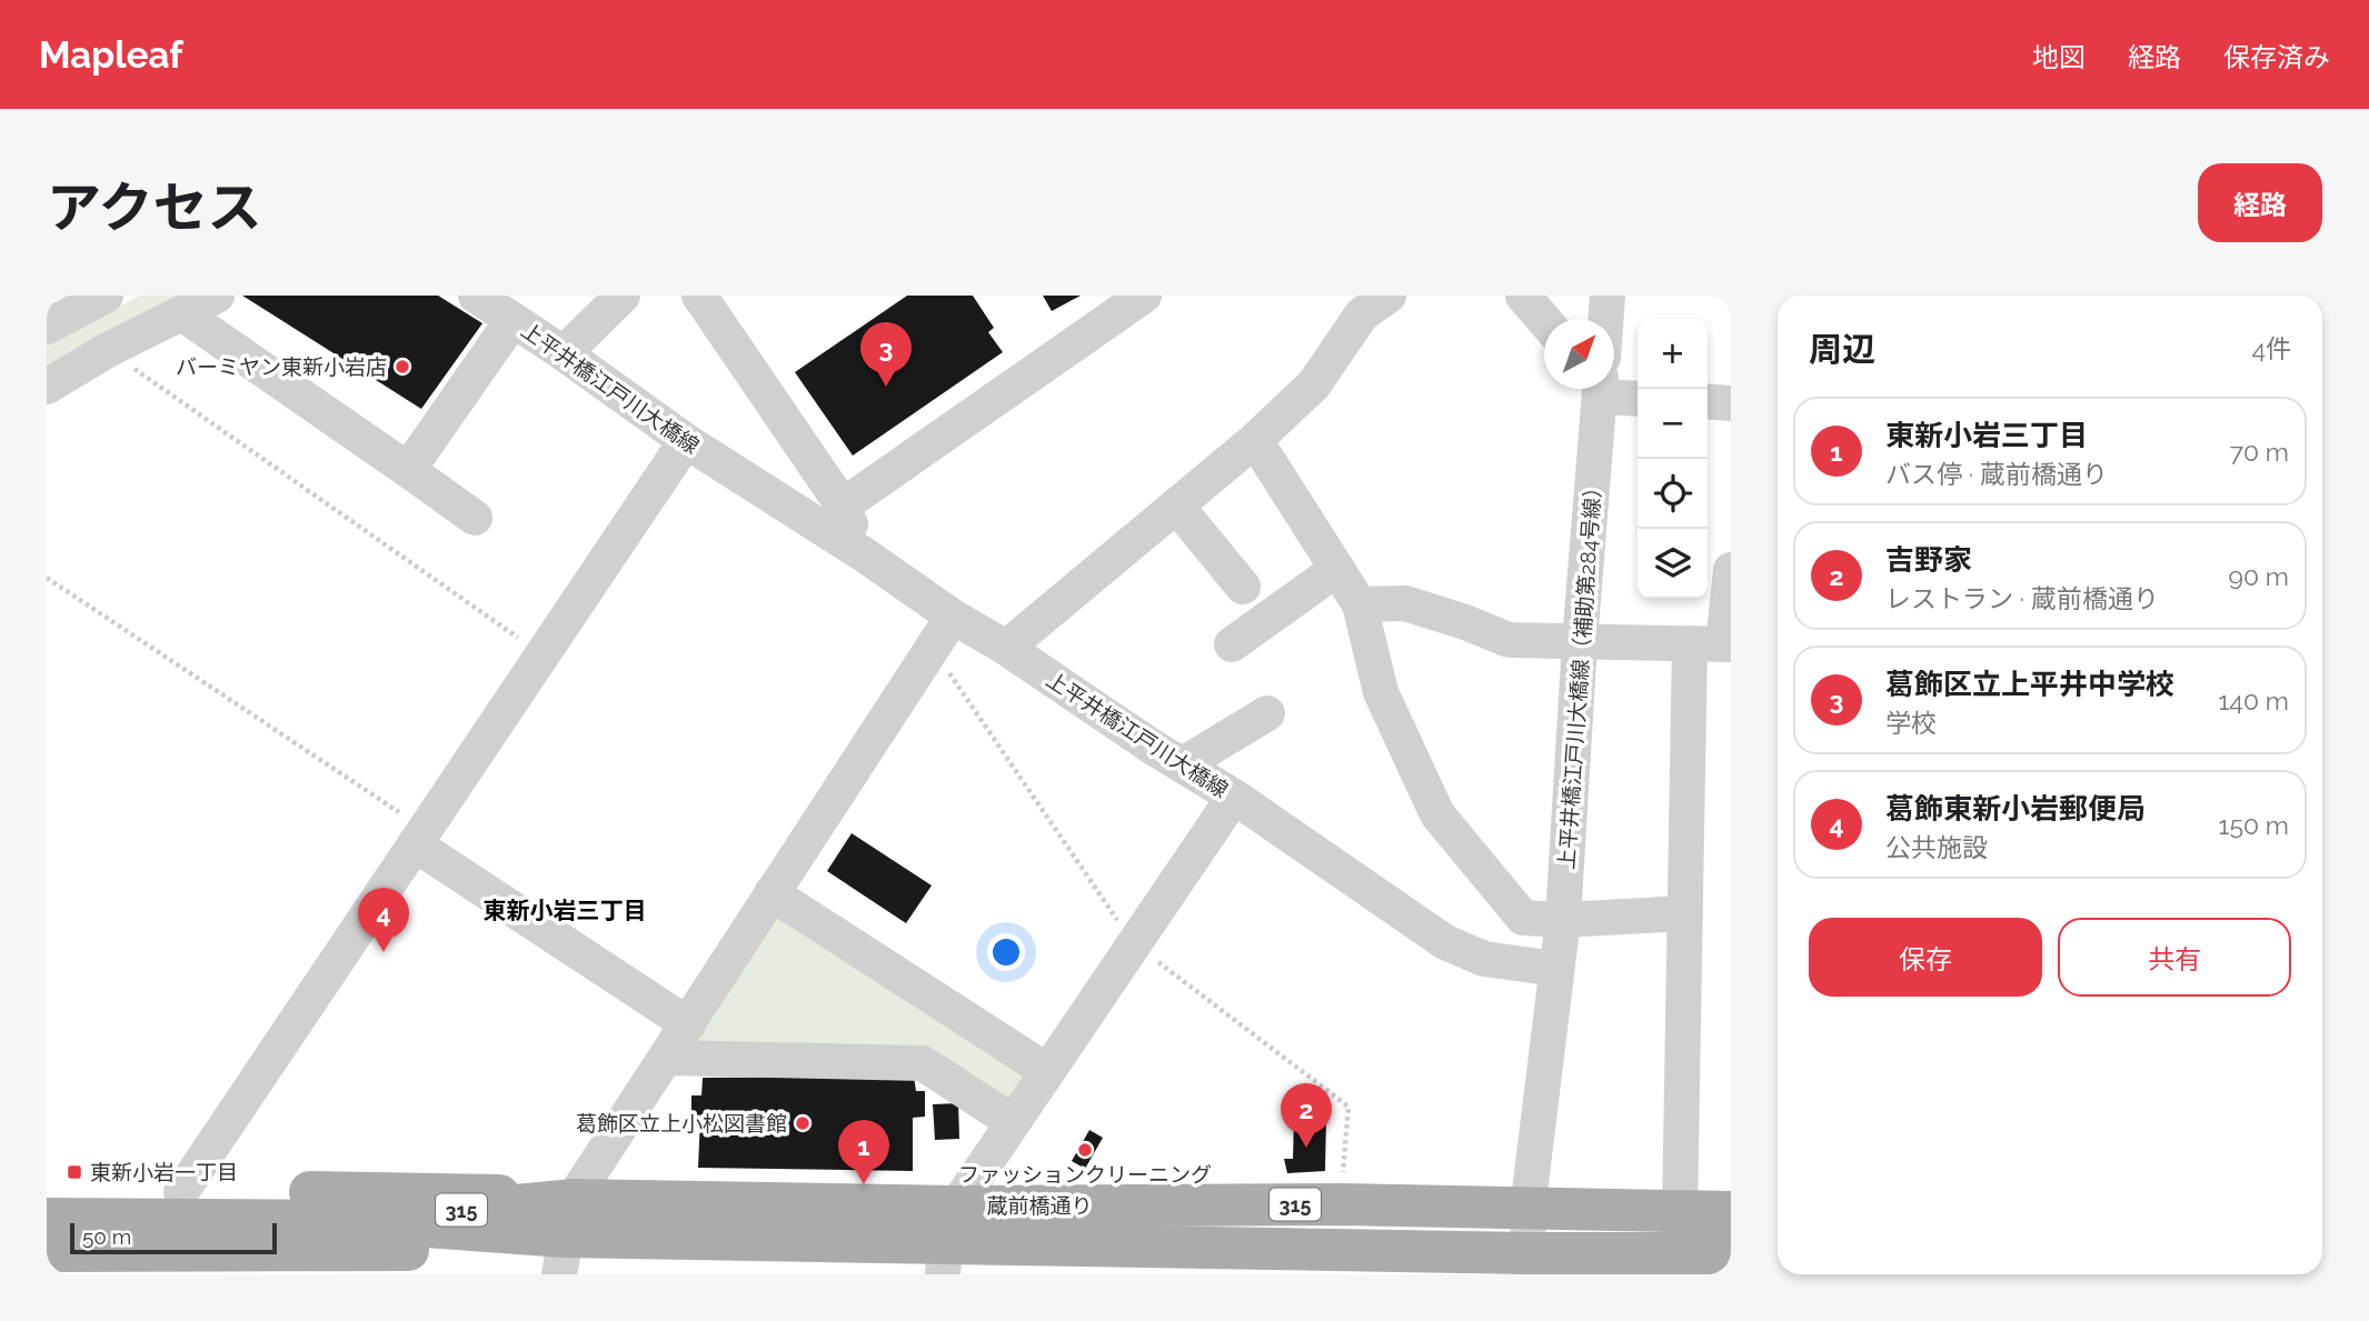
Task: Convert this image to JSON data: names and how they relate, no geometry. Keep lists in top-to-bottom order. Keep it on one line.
{"streets":{"main road":["315","蔵前橋通り"],"street":["上平井橋江戸川大橋線","上平井橋江戸川大橋線（補助第284号線）"]},"crossings":[["上平井橋江戸川大橋線","上平井橋江戸川大橋線（補助第284号線）"]],"districts":["東新小岩三丁目"],"places":{"other":["バーミヤン東新小岩店","葛飾区立上小松図書館","ファッションクリーニング"],"transit":["東新小岩一丁目"]},"scale_bar":"50 m","north":"top right","page":{"header":"Mapleaf","nav":["地図","経路","保存済み"],"title":"アクセス","buttons":["経路",["保存","共有"]],"heading":["周辺","4件"],"map_buttons":["+","−"],"pins":["3","4","2","1"],"list":[{"mark":"1","name":"東新小岩三丁目","note":"バス停 · 蔵前橋通り","value":"70 m"},{"mark":"2","name":"吉野家","note":"レストラン · 蔵前橋通り","value":"90 m"},{"mark":"3","name":"葛飾区立上平井中学校","note":"学校","value":"140 m"},{"mark":"4","name":"葛飾東新小岩郵便局","note":"公共施設","value":"150 m"}],"scale":"50 m"}}
